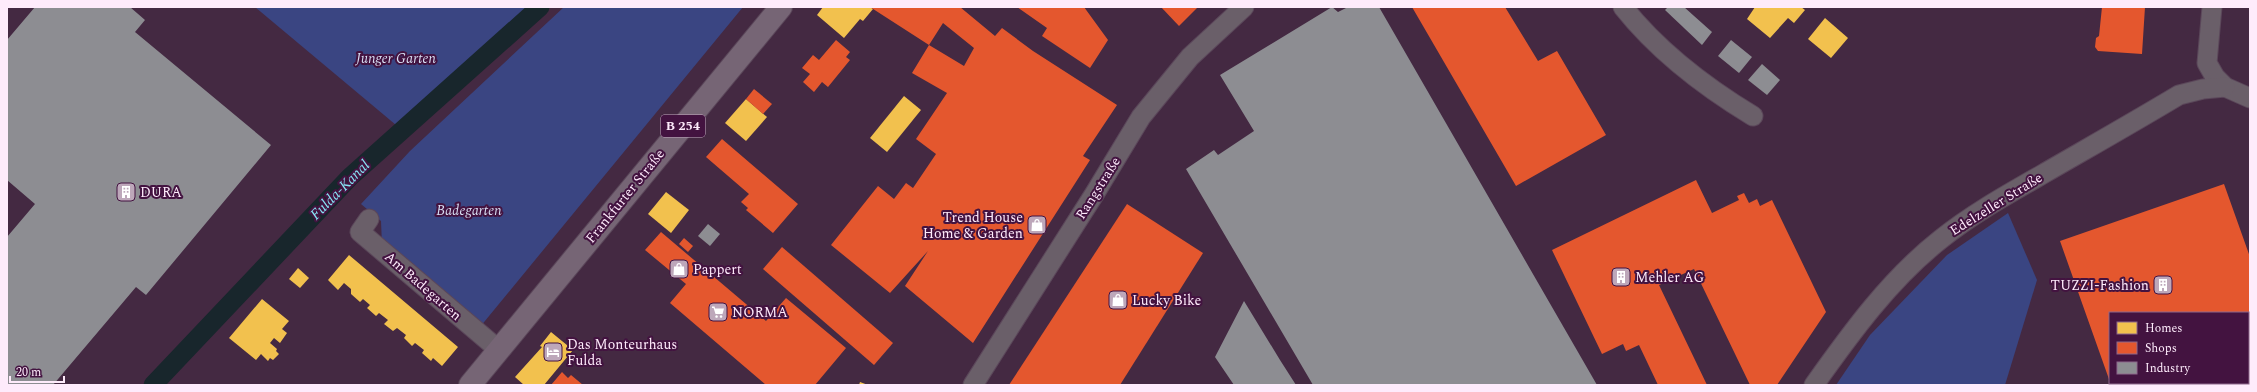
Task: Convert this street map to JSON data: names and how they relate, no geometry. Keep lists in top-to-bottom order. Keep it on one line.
{"streets":{"main road":["B 254","Frankfurter Straße"],"street":["Rangstraße","Edelzeller Straße","Am Badegarten"]},"crossings":[["Frankfurter Straße","Am Badegarten"]],"water":["Fulda-Kanal"],"parks":["Junger Garten","Badegarten"],"places":{"building":["DURA","Mehler AG","TUZZI-Fashion"],"shop":["Trend House Home & Garden","Pappert","Lucky Bike"],"supermarket":["NORMA"],"hotel":["Das Monteurhaus Fulda"]},"legend":["Homes","Shops","Industry"],"scale_bar":"20 m"}
